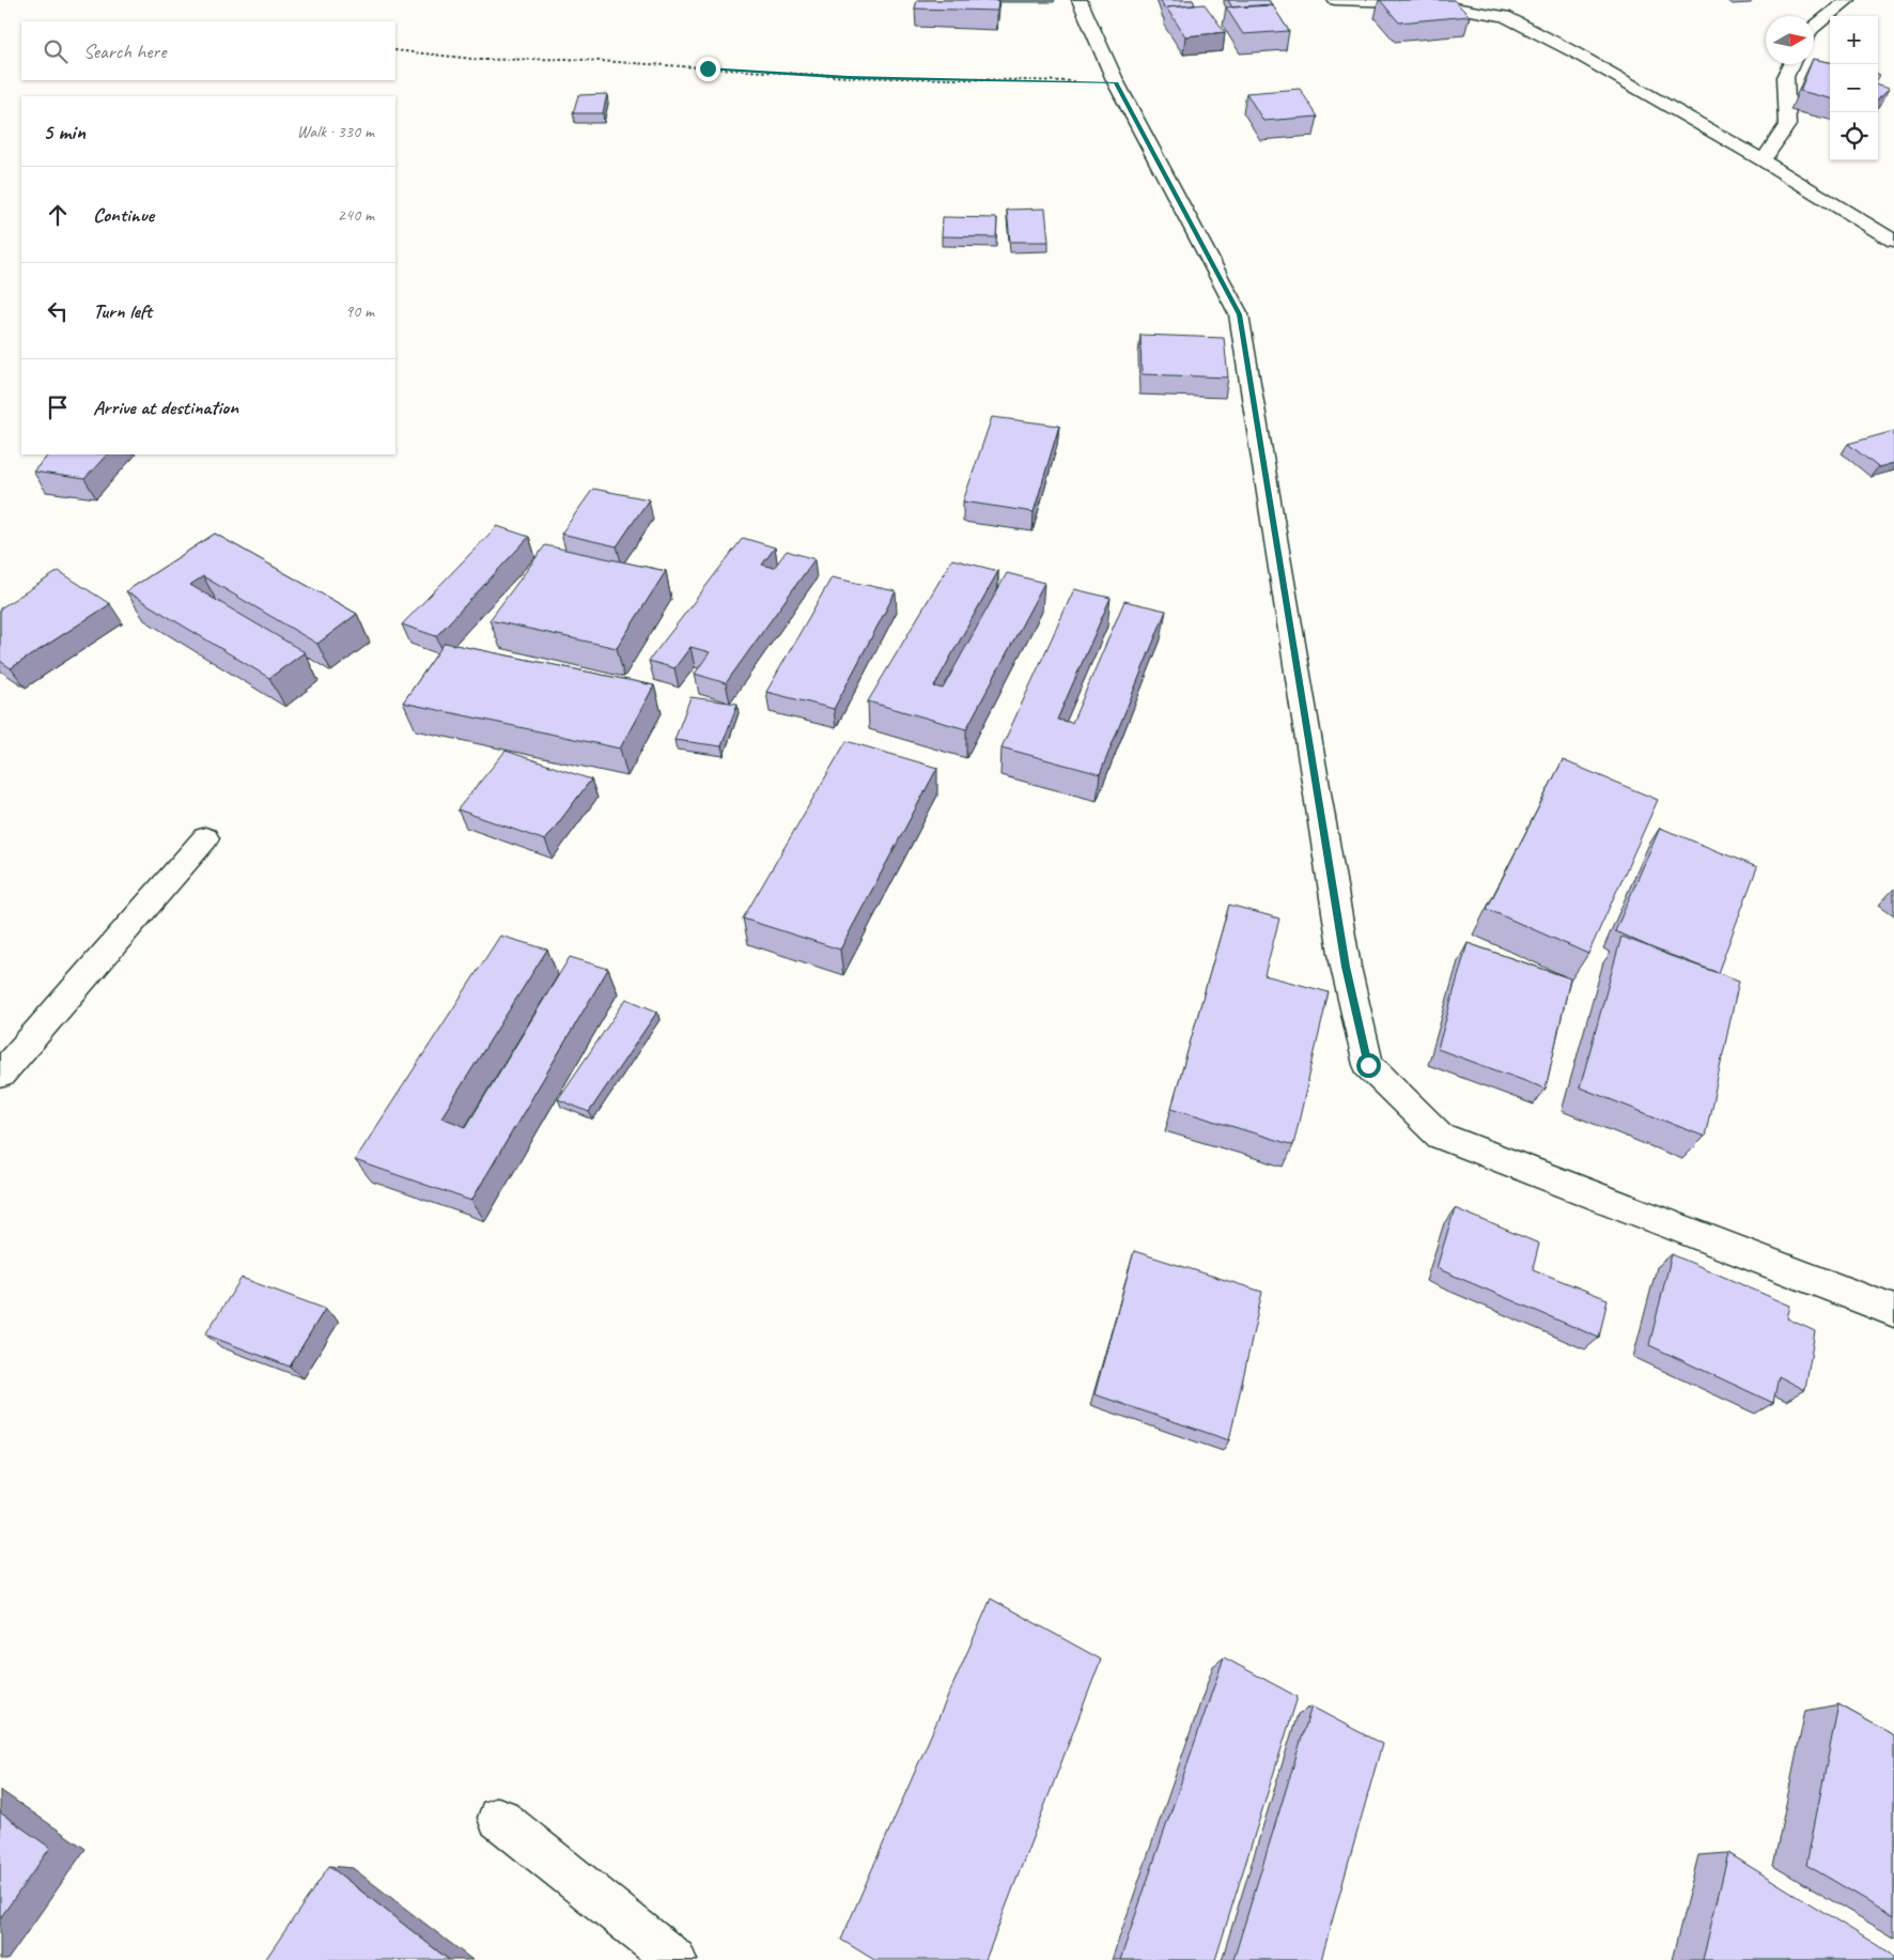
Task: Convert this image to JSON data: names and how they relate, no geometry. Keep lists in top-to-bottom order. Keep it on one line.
{"north":"right","page":{"map_buttons":["+","−"],"search":"Search here","heading":["5 min","Walk · 330 m"],"list":[["Continue","240 m"],["Turn left","90 m"],"Arrive at destination"]}}
